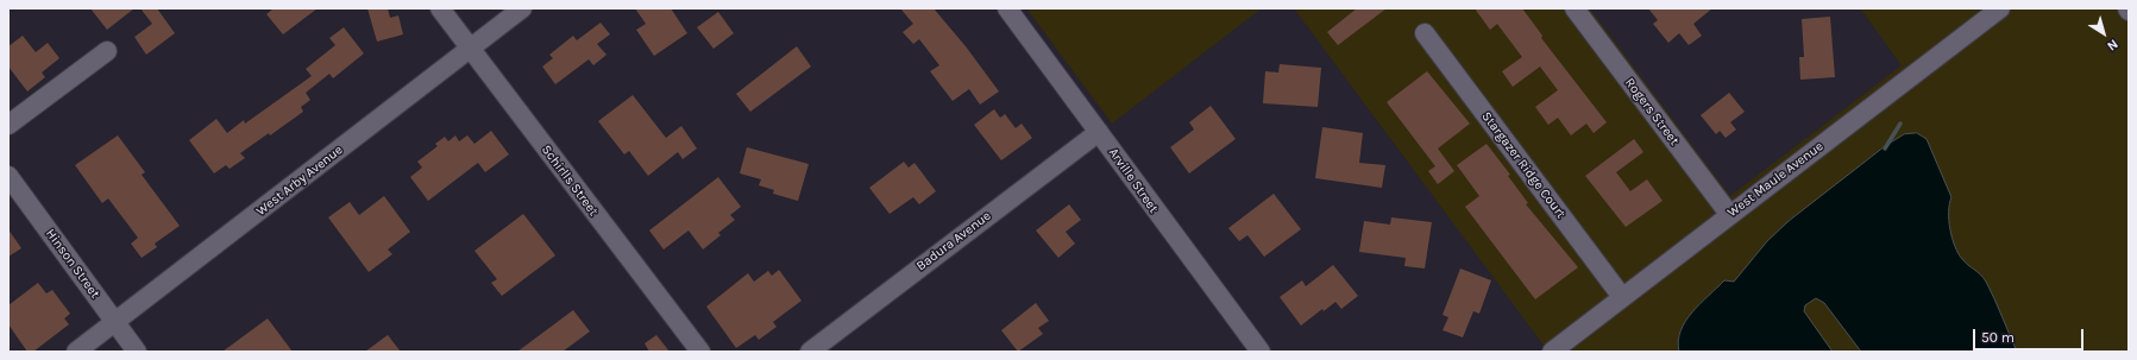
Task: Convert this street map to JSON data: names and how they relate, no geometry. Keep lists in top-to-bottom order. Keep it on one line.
{"streets":{"street":["Rogers Street","Stargazer Ridge Court","West Maule Avenue","West Arby Avenue","Schirlls Street","Arville Street","Badura Avenue","Hinson Street"]},"crossings":[["Rogers Street","West Maule Avenue"],["Stargazer Ridge Court","West Maule Avenue"],["West Arby Avenue","Schirlls Street"],["West Arby Avenue","Hinson Street"],["Arville Street","Badura Avenue"]],"scale_bar":"50 m","north":"bottom right"}
